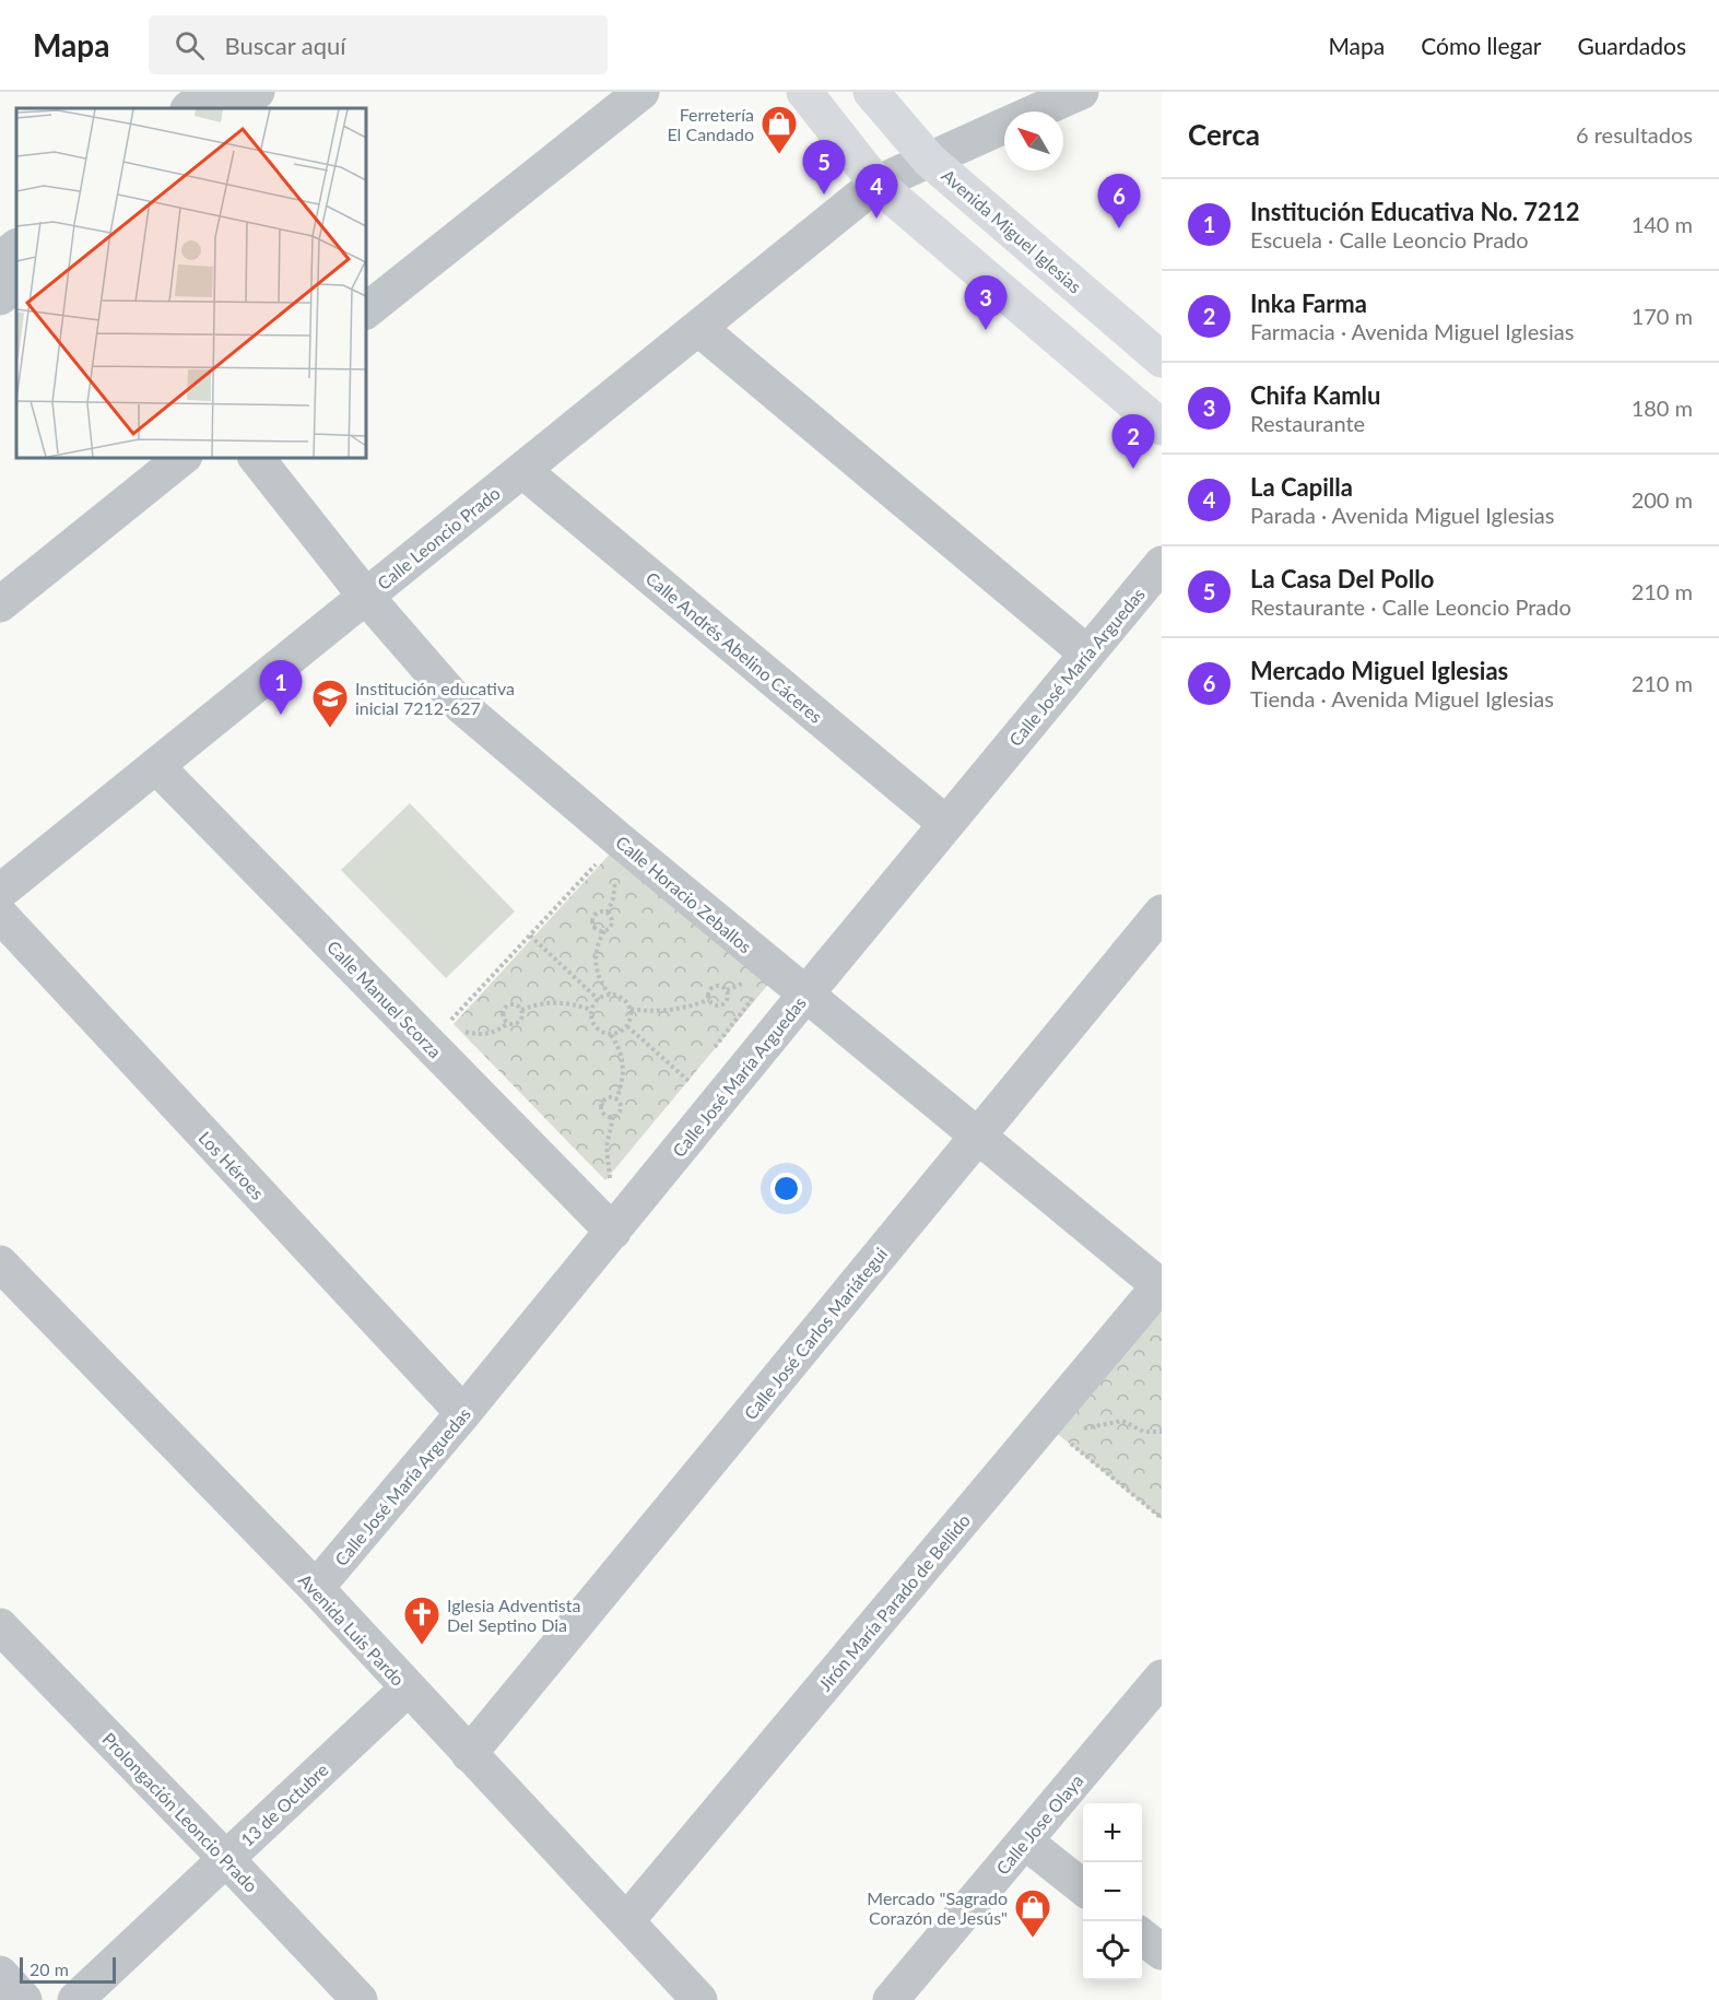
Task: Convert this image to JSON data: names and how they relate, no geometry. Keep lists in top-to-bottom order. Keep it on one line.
{"streets":{"main road":["Avenida Miguel Iglesias"],"street":["Calle Leoncio Prado","Calle Andrés Abelino Cáceres","Calle José María Arguedas","Calle Horacio Zeballos","Calle Manuel Scorza","Los Héroes","Calle José Carlos Mariátegui","Jirón María Parado de Bellido","Avenida Luis Pardo","13 de Octubre","Prolongación Leoncio Prado","Calle Jose Olaya"]},"crossings":[["Avenida Miguel Iglesias","Calle Leoncio Prado"],["Calle Leoncio Prado","Calle Andrés Abelino Cáceres"],["Calle Leoncio Prado","Calle Horacio Zeballos"],["Calle Leoncio Prado","Calle Manuel Scorza"],["Calle Andrés Abelino Cáceres","Calle José María Arguedas"],["Calle José María Arguedas","Calle Horacio Zeballos"],["Calle José María Arguedas","Calle Manuel Scorza"],["Calle José María Arguedas","Los Héroes"],["Calle José María Arguedas","Avenida Luis Pardo"],["Calle Horacio Zeballos","Calle José Carlos Mariátegui"],["Calle Horacio Zeballos","Jirón María Parado de Bellido"],["Calle José Carlos Mariátegui","Avenida Luis Pardo"],["Jirón María Parado de Bellido","Avenida Luis Pardo"],["Avenida Luis Pardo","13 de Octubre"],["13 de Octubre","Prolongación Leoncio Prado"]],"places":{"shop":["Ferretería El Candado","Mercado \"Sagrado Corazón de Jesús\""],"school or university":["Institución educativa inicial 7212-627"],"church":["Iglesia Adventista Del Septino Dia"]},"scale_bar":"20 m","north":"top left","page":{"header":"Mapa","search":"Buscar aquí","nav":["Mapa","Cómo llegar","Guardados"],"heading":["Cerca","6 resultados"],"pins":["5","4","6","3","2","1"],"list":[{"mark":"1","name":"Institución Educativa No. 7212","note":"Escuela · Calle Leoncio Prado","value":"140 m"},{"mark":"2","name":"Inka Farma","note":"Farmacia · Avenida Miguel Iglesias","value":"170 m"},{"mark":"3","name":"Chifa Kamlu","note":"Restaurante","value":"180 m"},{"mark":"4","name":"La Capilla","note":"Parada · Avenida Miguel Iglesias","value":"200 m"},{"mark":"5","name":"La Casa Del Pollo","note":"Restaurante · Calle Leoncio Prado","value":"210 m"},{"mark":"6","name":"Mercado Miguel Iglesias","note":"Tienda · Avenida Miguel Iglesias","value":"210 m"}],"map_buttons":["+","−"],"scale":"20 m"}}
